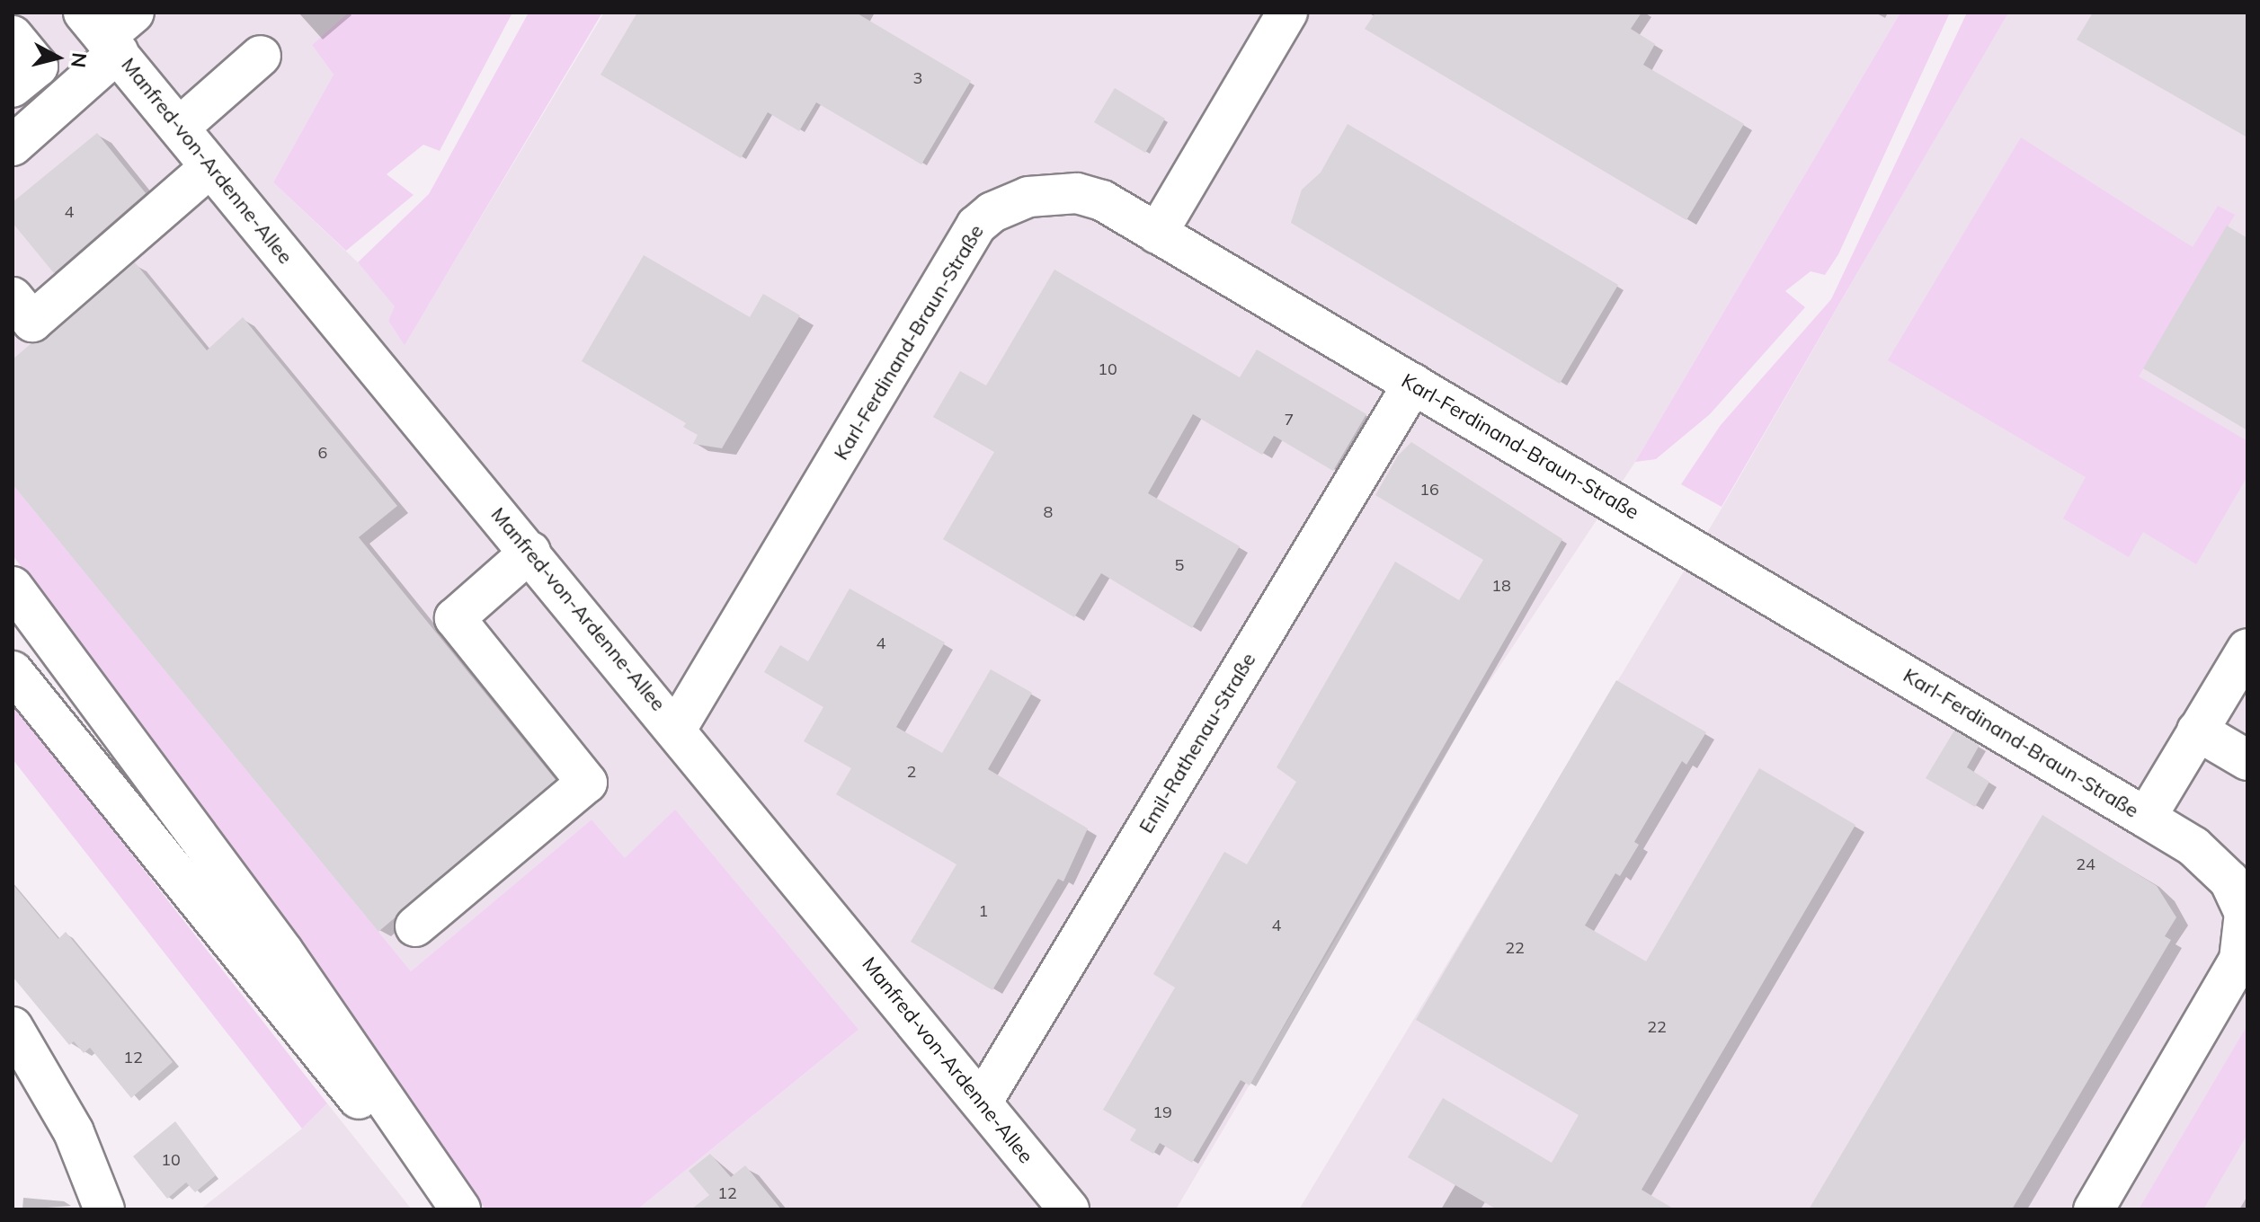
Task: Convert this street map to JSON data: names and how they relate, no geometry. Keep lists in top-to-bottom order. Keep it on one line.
{"streets":{"street":["Manfred-von-Ardenne-Allee","Karl-Ferdinand-Braun-Straße","Emil-Rathenau-Straße"]},"crossings":[["Manfred-von-Ardenne-Allee","Karl-Ferdinand-Braun-Straße"],["Manfred-von-Ardenne-Allee","Emil-Rathenau-Straße"],["Karl-Ferdinand-Braun-Straße","Emil-Rathenau-Straße"]],"house_numbers":["3","4","10","7","6","16","8","5","18","4","2","24","1","4","22","22","12","19","10","12"],"north":"right"}
